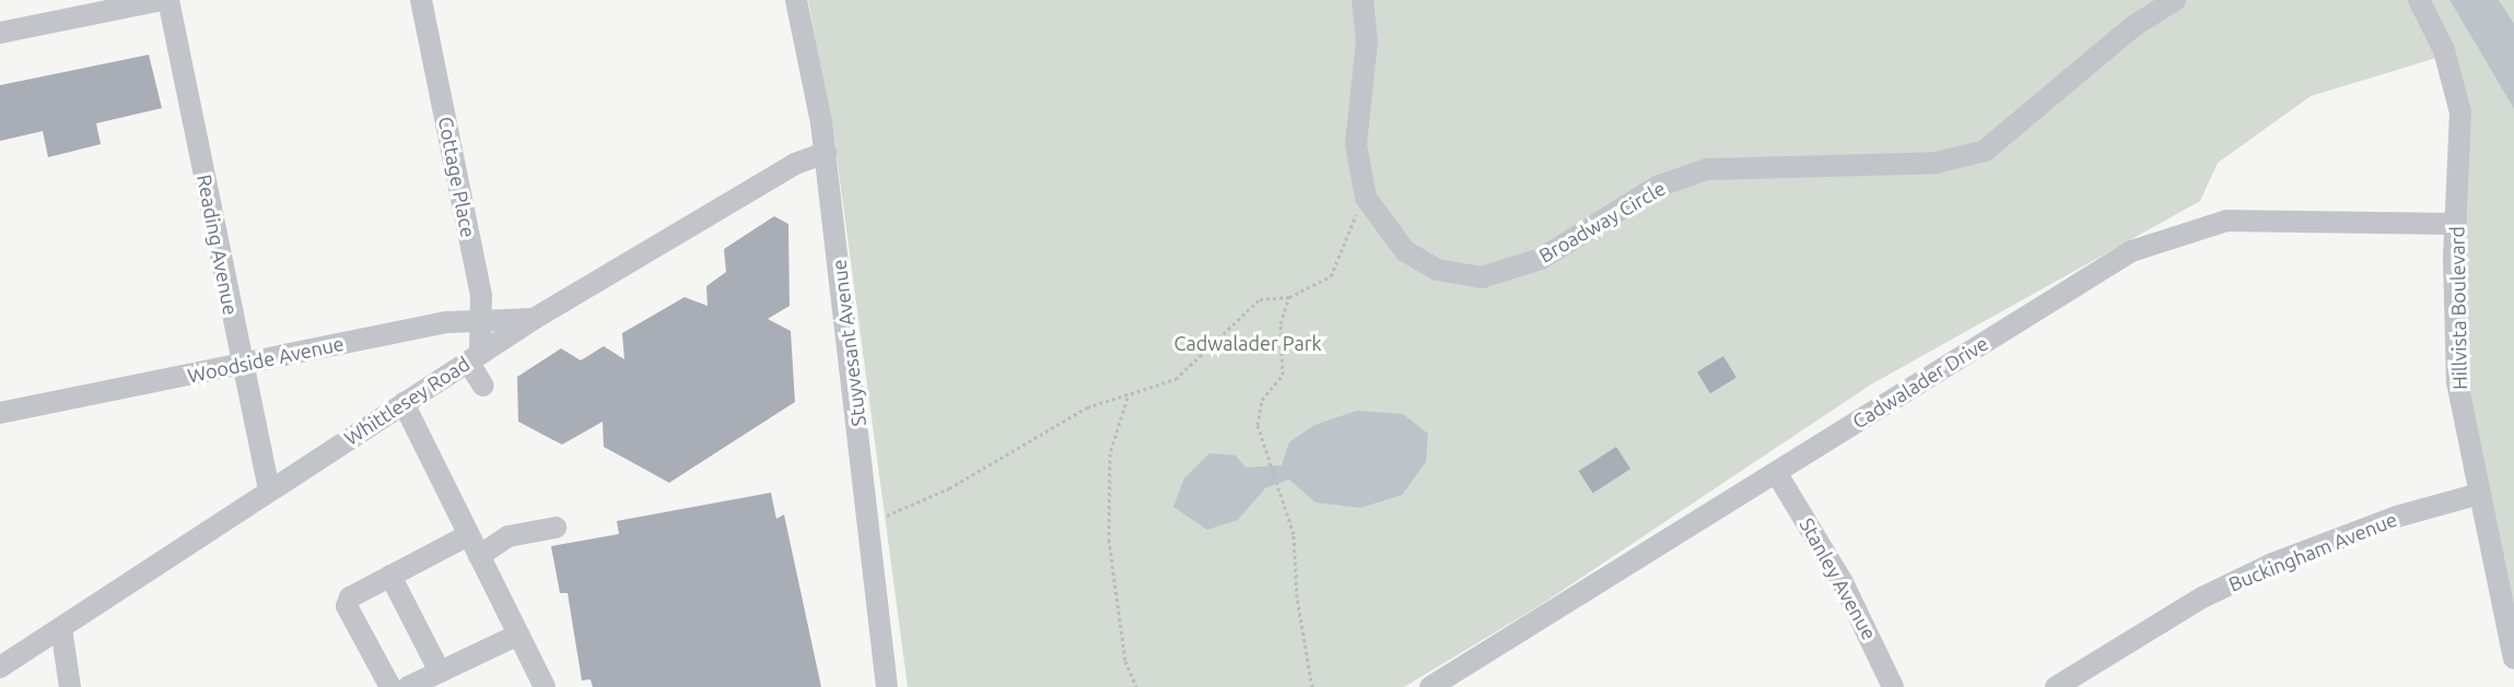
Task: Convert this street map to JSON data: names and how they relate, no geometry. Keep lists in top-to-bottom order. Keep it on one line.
{"streets":{"street":["Cottage Place","Broadway Circle","Reading Avenue","Hillvista Boulevard","Stuyvesant Avenue","Woodside Avenue","Cadwalader Drive","Whittlesey Road","Buckingham Avenue","Stanley Avenue"]},"crossings":[["Cottage Place","Woodside Avenue"],["Cottage Place","Whittlesey Road"],["Reading Avenue","Woodside Avenue"],["Reading Avenue","Whittlesey Road"],["Hillvista Boulevard","Cadwalader Drive"],["Hillvista Boulevard","Buckingham Avenue"],["Stuyvesant Avenue","Whittlesey Road"],["Woodside Avenue","Whittlesey Road"],["Cadwalader Drive","Stanley Avenue"]],"parks":["Cadwalader Park"]}
